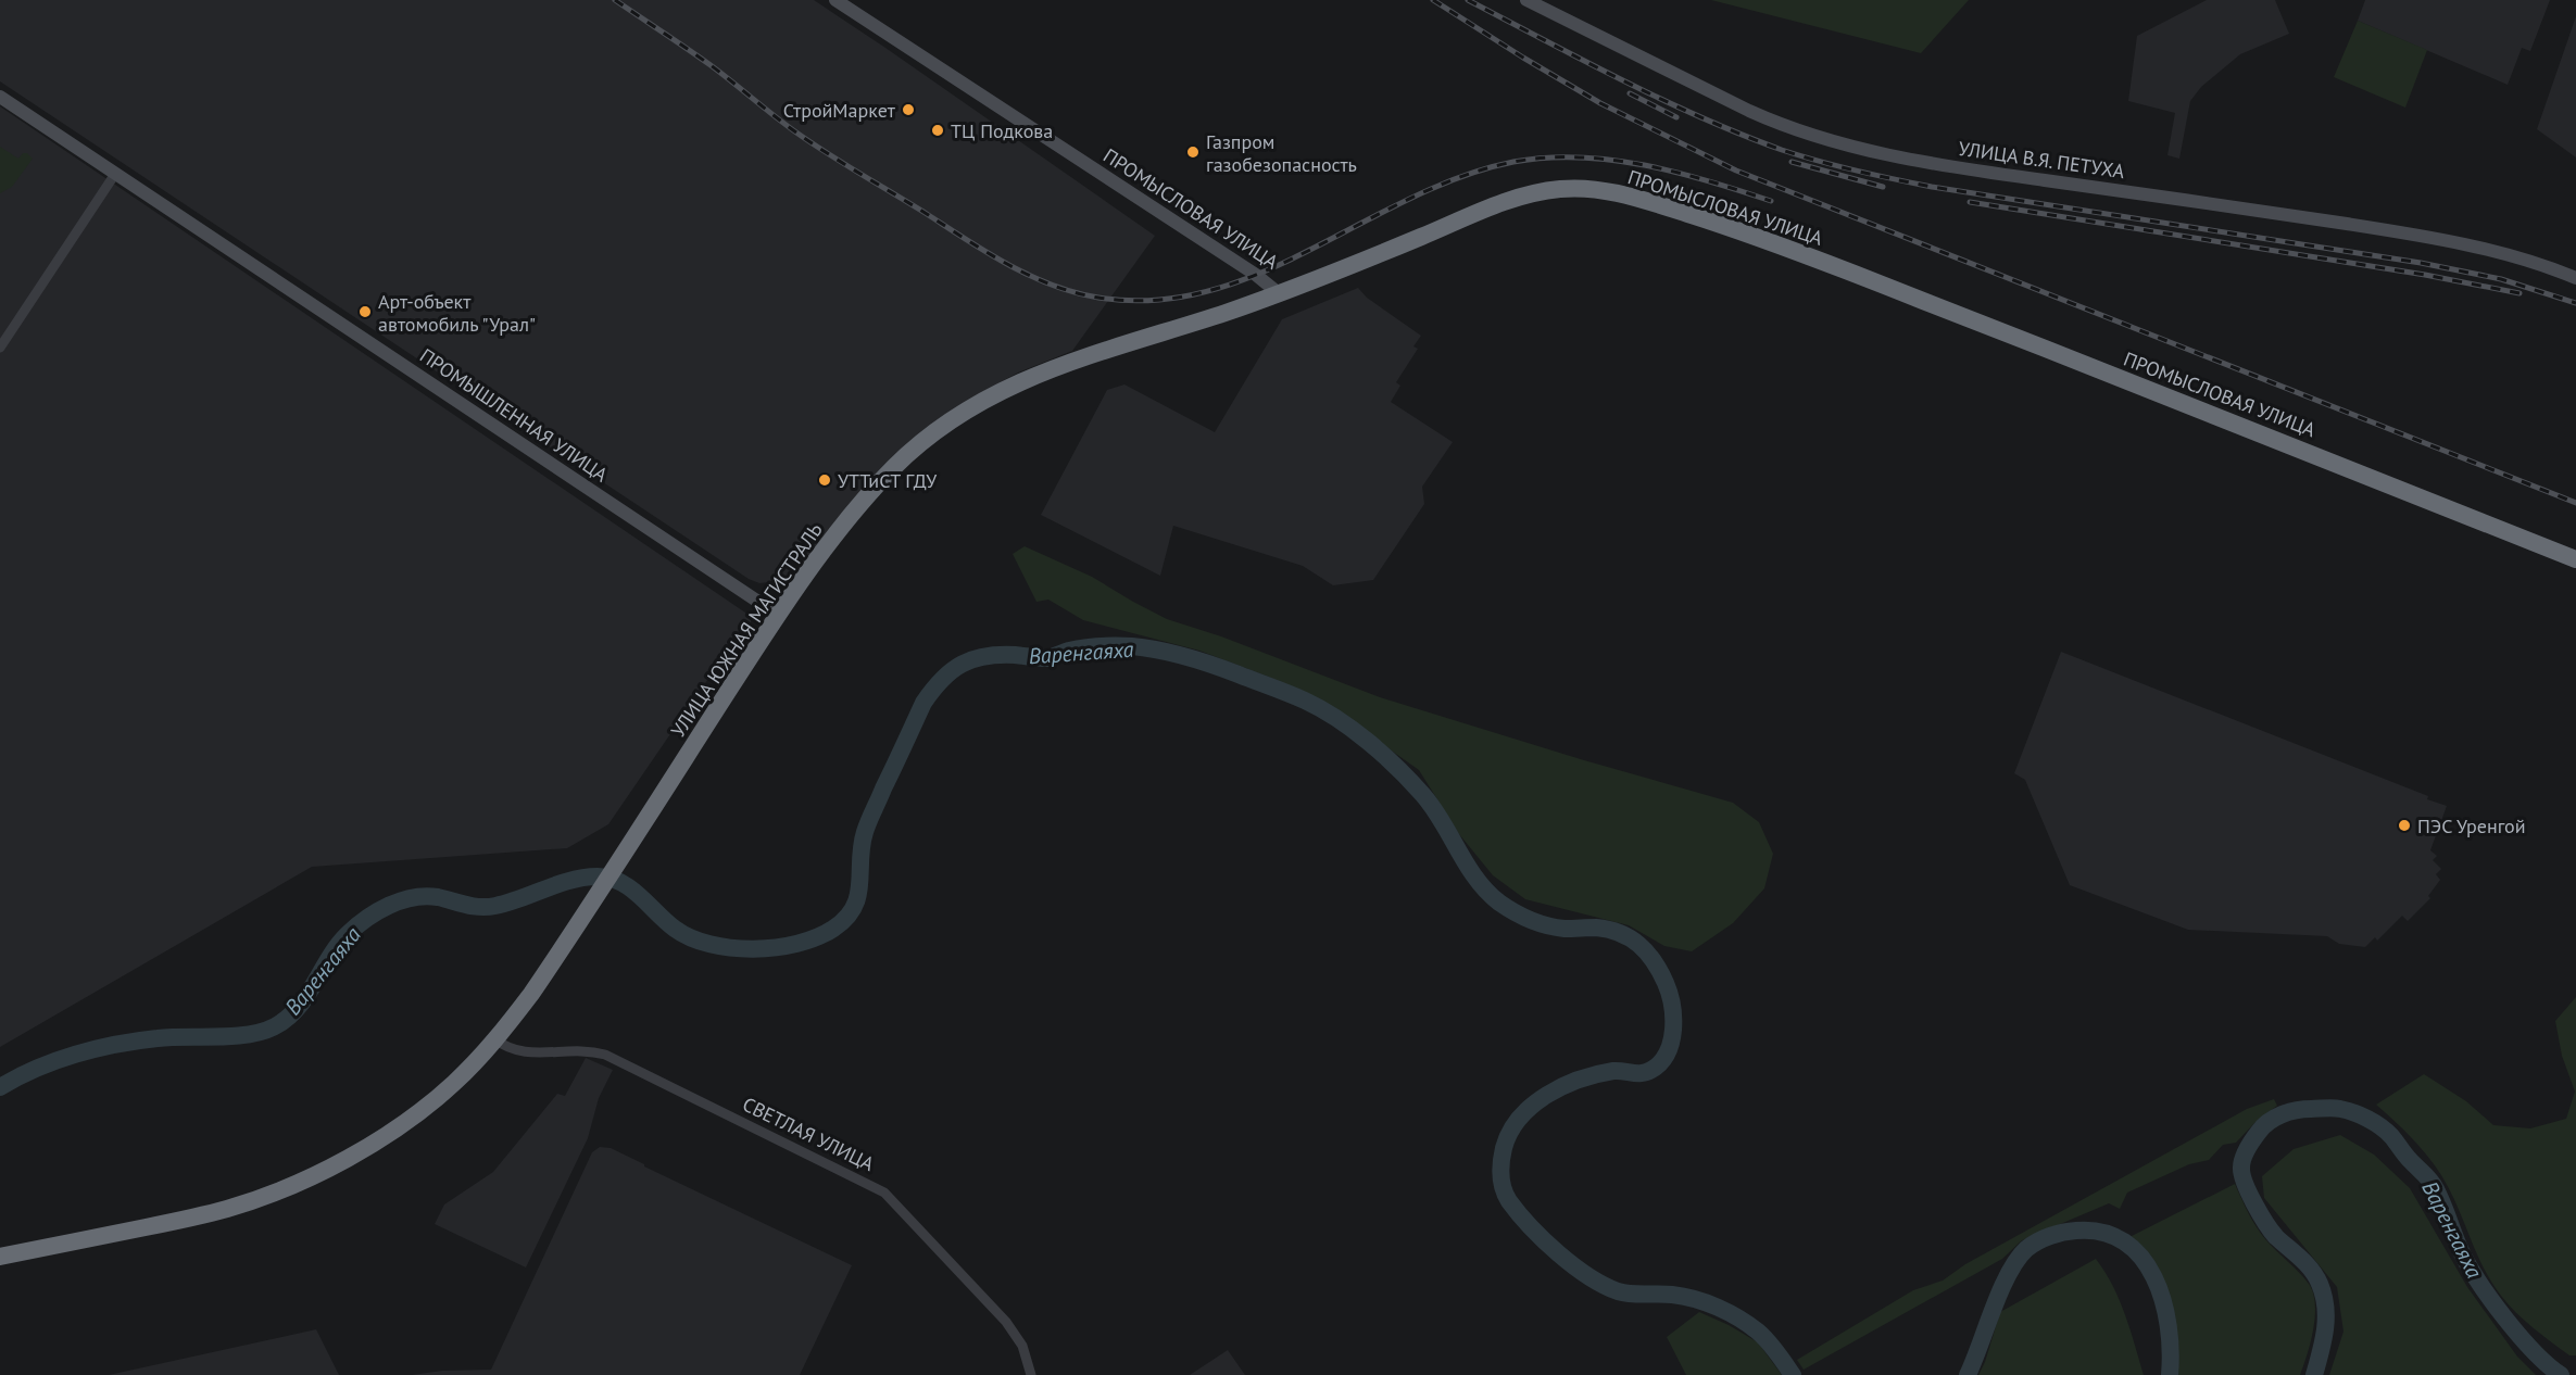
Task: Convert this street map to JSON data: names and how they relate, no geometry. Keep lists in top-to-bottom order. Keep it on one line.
{"streets":{"highway":["ПРОМЫСЛОВАЯ УЛИЦА","УЛИЦА ЮЖНАЯ МАГИСТРАЛЬ"],"main road":["УЛИЦА В.Я. ПЕТУХА","ПРОМЫШЛЕННАЯ УЛИЦА"],"street":["СВЕТЛАЯ УЛИЦА"]},"crossings":[["ПРОМЫСЛОВАЯ УЛИЦА","УЛИЦА ЮЖНАЯ МАГИСТРАЛЬ"],["ПРОМЫШЛЕННАЯ УЛИЦА","УЛИЦА ЮЖНАЯ МАГИСТРАЛЬ"],["УЛИЦА ЮЖНАЯ МАГИСТРАЛЬ","СВЕТЛАЯ УЛИЦА"]],"water":["Варенгаяха"],"places":["СтройМаркет","ТЦ Подкова","Газпром газобезопасность","Арт-объект автомобиль \"Урал\"","УТТиСТ ГДУ","ПЭС Уренгой"]}
